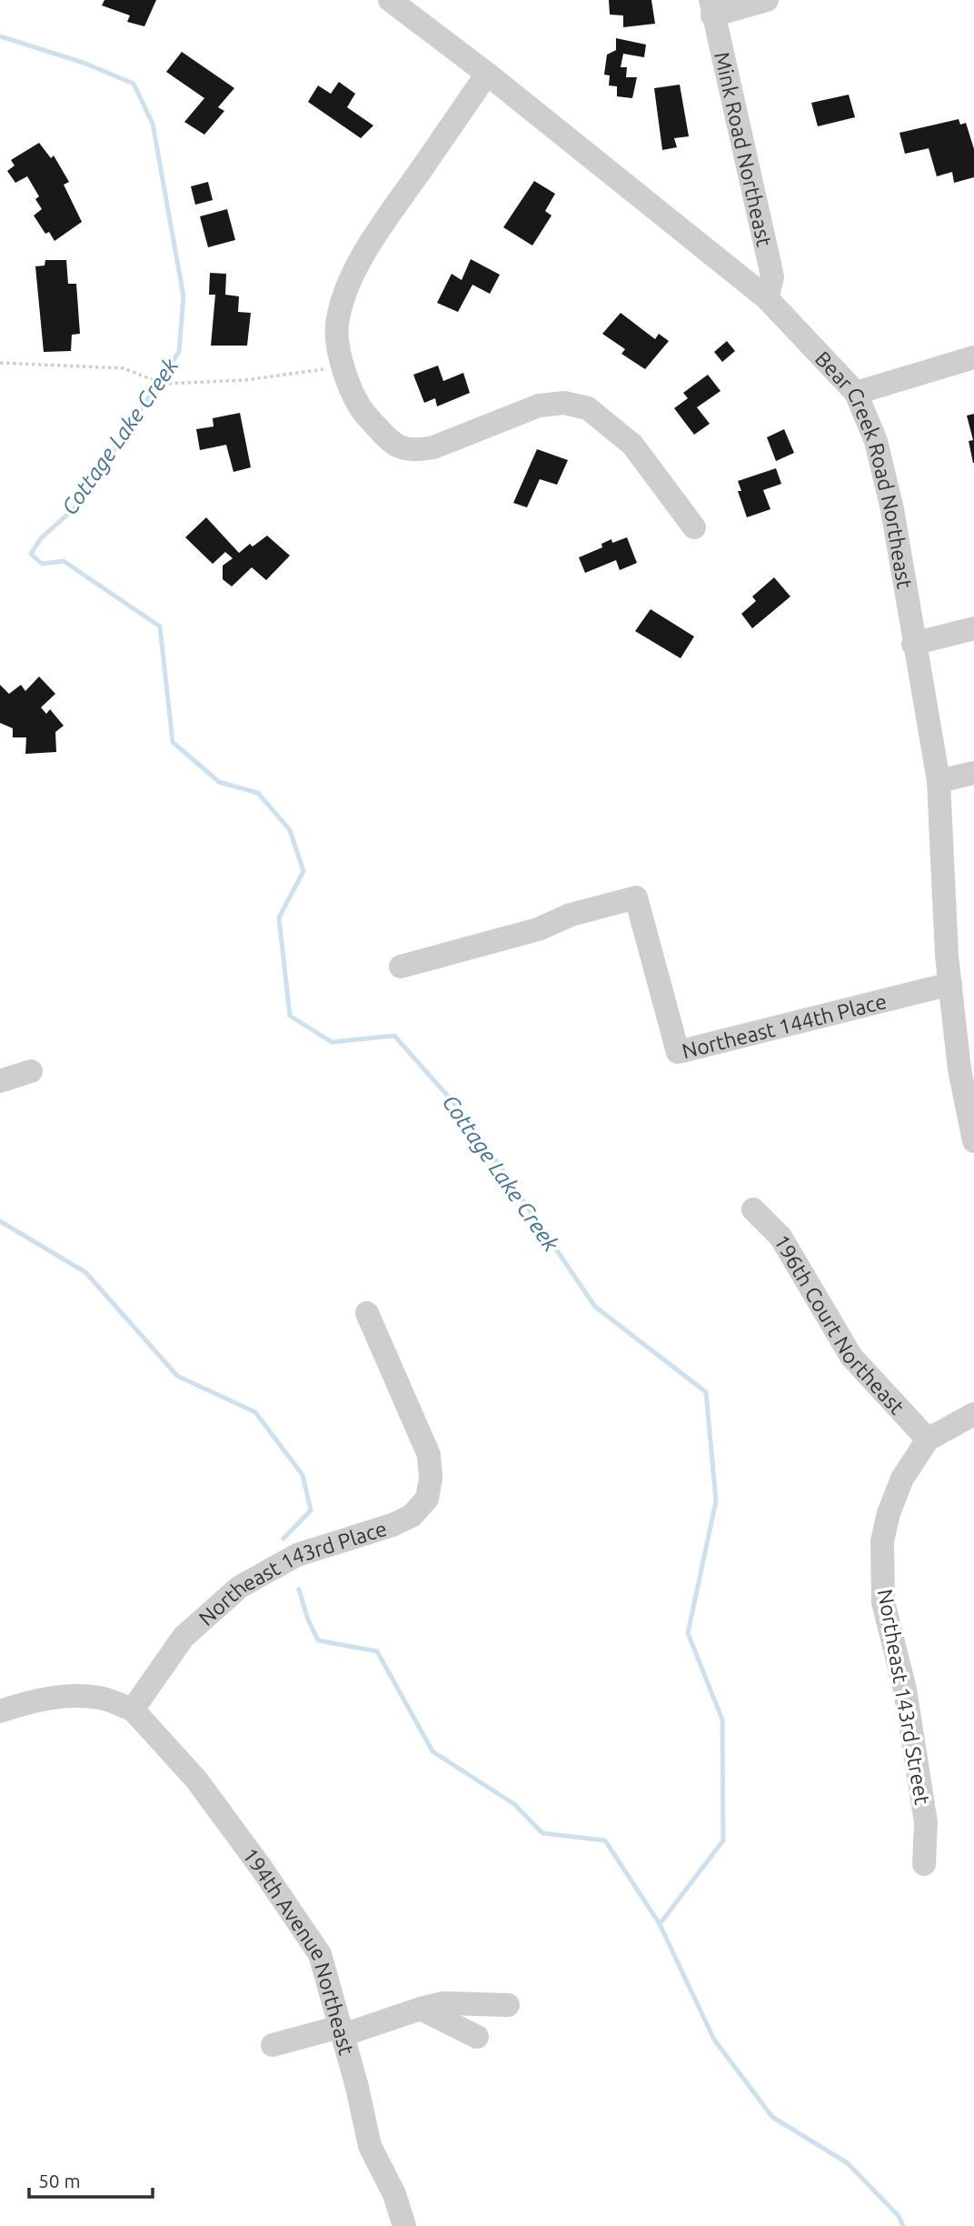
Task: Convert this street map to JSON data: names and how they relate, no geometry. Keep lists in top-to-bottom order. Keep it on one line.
{"streets":{"street":["Mink Road Northeast","Bear Creek Road Northeast","Northeast 144th Place","196th Court Northeast","Northeast 143rd Place","Northeast 143rd Street","194th Avenue Northeast"]},"crossings":[["Mink Road Northeast","Bear Creek Road Northeast"],["Bear Creek Road Northeast","Northeast 144th Place"],["196th Court Northeast","Northeast 143rd Street"],["Northeast 143rd Place","194th Avenue Northeast"]],"water":["Cottage Lake Creek"],"scale_bar":"50 m"}
